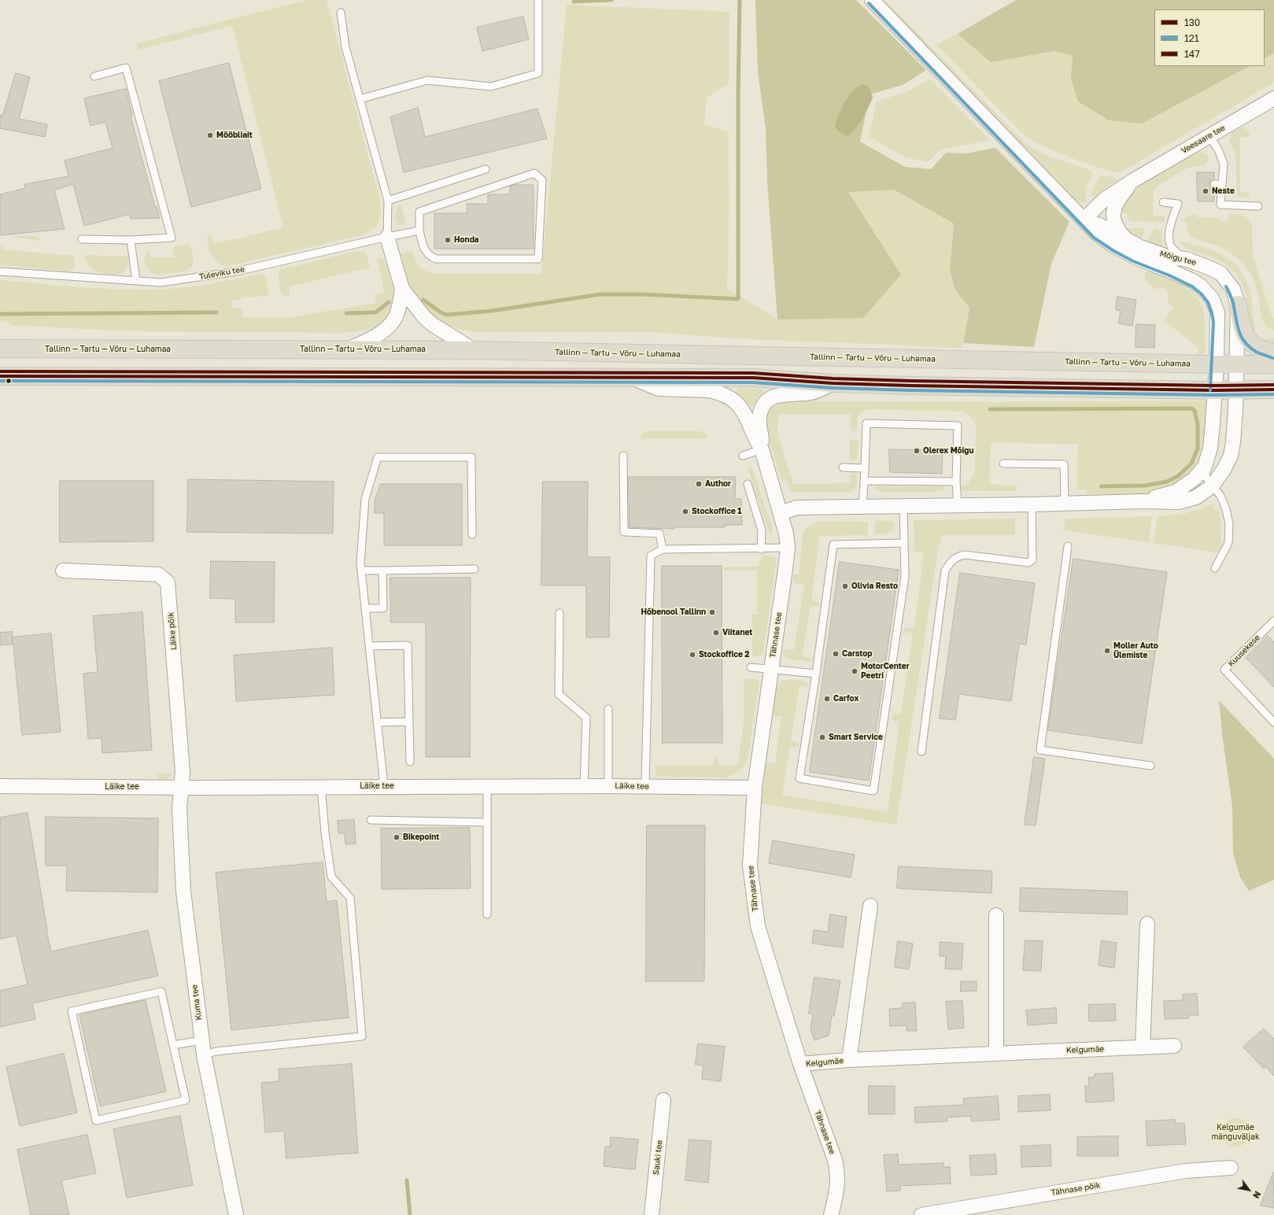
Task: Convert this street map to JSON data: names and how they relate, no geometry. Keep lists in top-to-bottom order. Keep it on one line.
{"streets":{"highway":["Tallinn — Tartu — Võru — Luhamaa"],"street":["Veesaare tee","Mõigu tee","Läike põik","Tähnase tee","Läike tee","Kuma tee","Kelgumäe","Sauki tee","Tähnase põik"],"lane":["Tuleviku tee","Kuusekese"]},"crossings":[["Veesaare tee","Mõigu tee"],["Mõigu tee","Tallinn — Tartu — Võru — Luhamaa"],["Läike põik","Läike tee"],["Läike põik","Kuma tee"],["Tähnase tee","Läike tee"],["Tähnase tee","Kelgumäe"],["Läike tee","Kuma tee"]],"parks":["Kelgumäe mänguväljak"],"places":["Mööbliait","Neste","Honda","Olerex Mõigu","Author","Stockoffice 1","Olivia Resto","Hõbenool Tallinn","Viitanet","Moller Auto Ülemiste","Carstop","Stockoffice 2","MotorCenter Peetri","Carfox","Smart Service","Bikepoint"],"lines":["transit line 121","transit line 147","transit line 130"],"legend":["130","121","147"],"north":"bottom right"}
